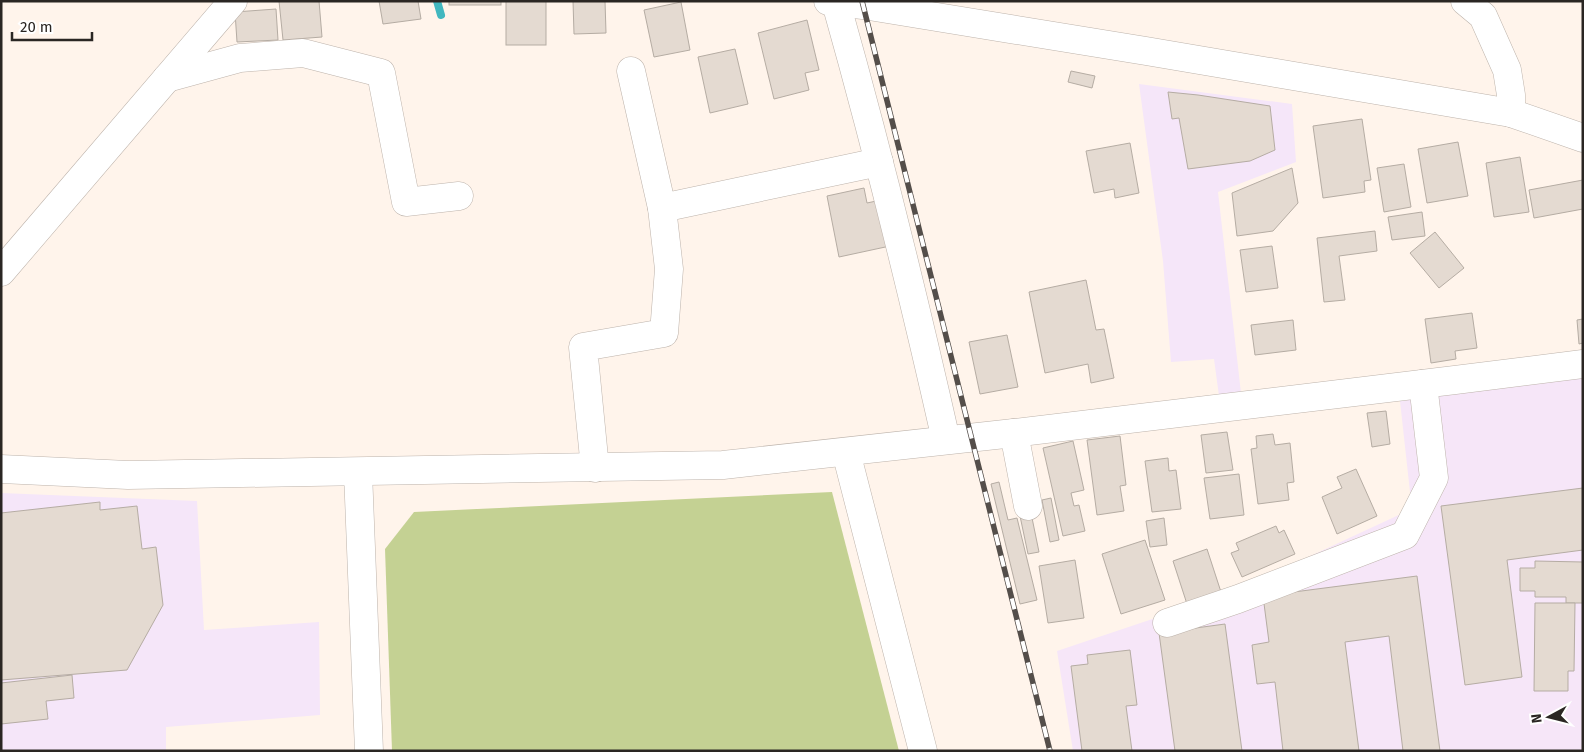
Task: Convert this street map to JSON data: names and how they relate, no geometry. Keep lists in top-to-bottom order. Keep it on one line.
{"scale_bar":"20 m","north":"left"}
